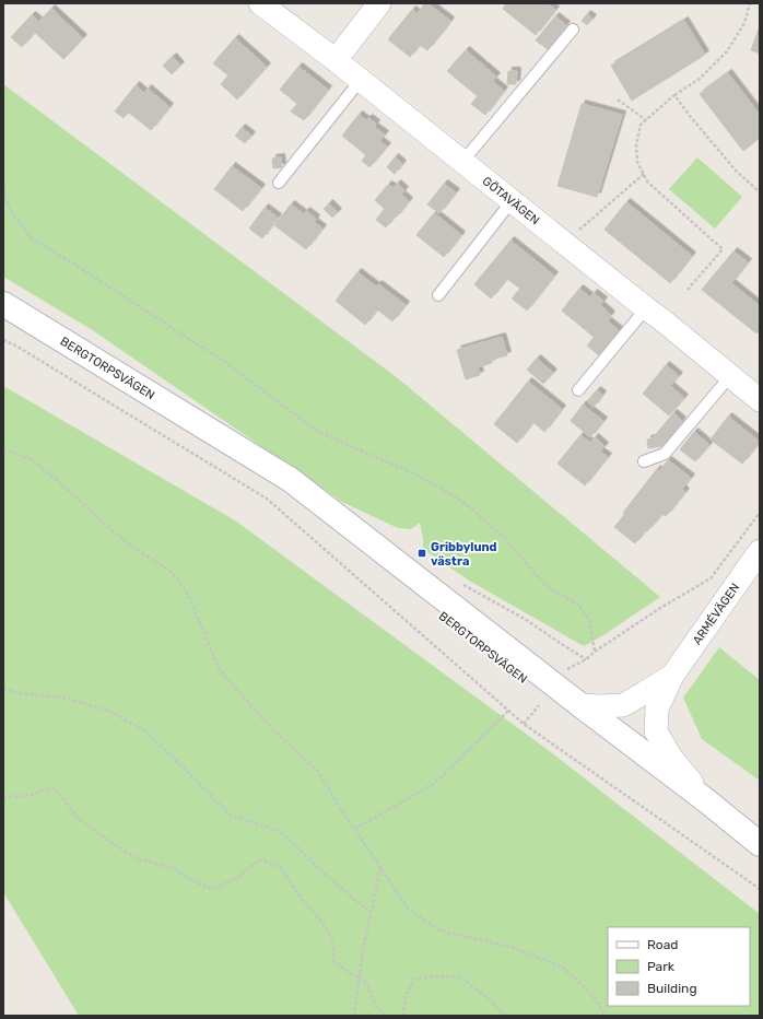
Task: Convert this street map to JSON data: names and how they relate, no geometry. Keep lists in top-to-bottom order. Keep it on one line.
{"streets":{"main road":["BERGTORPSVÄGEN"],"street":["GÖTAVÄGEN","ARMÉVÄGEN"]},"crossings":[["BERGTORPSVÄGEN","ARMÉVÄGEN"]],"places":{"transit":["Gribbylund västra"]},"legend":["Road","Park","Building"]}
